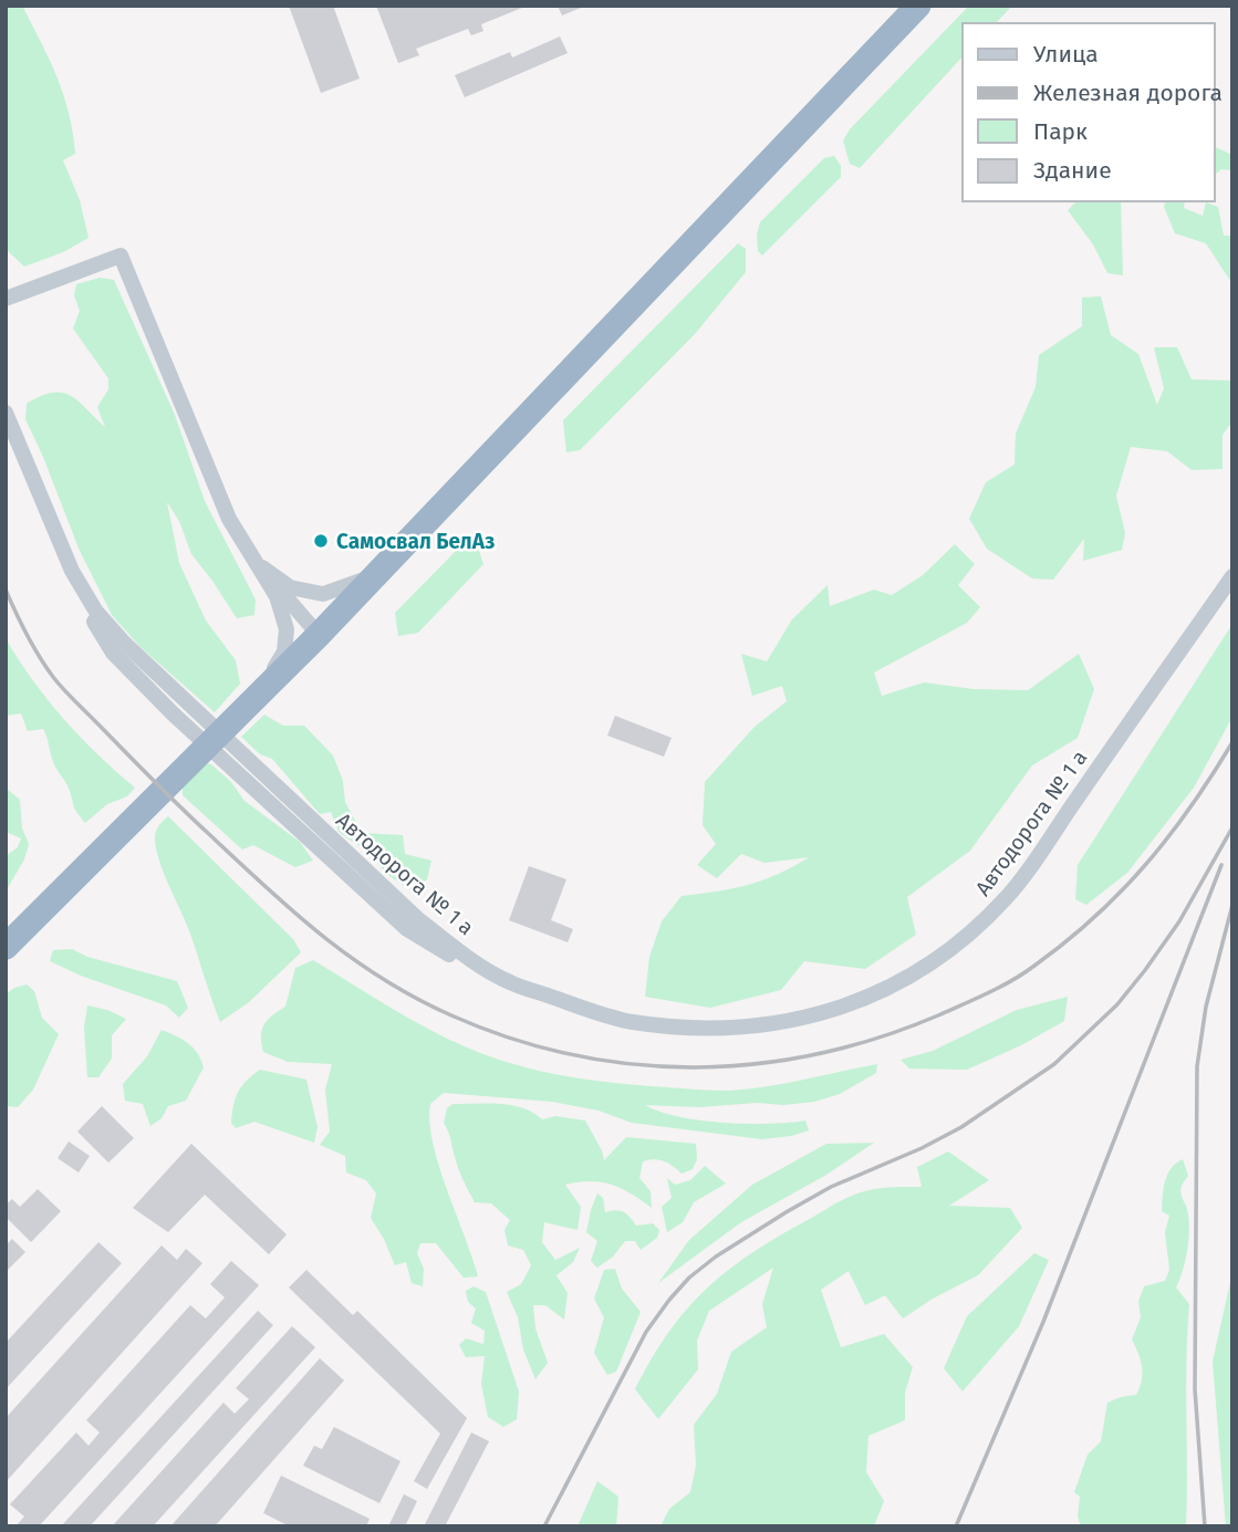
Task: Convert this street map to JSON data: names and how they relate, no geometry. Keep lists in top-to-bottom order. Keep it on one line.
{"streets":{"street":["Автодорога № 1 а"]},"places":["Самосвал БелАз"],"legend":["Улица","Железная дорога","Парк","Здание"]}
